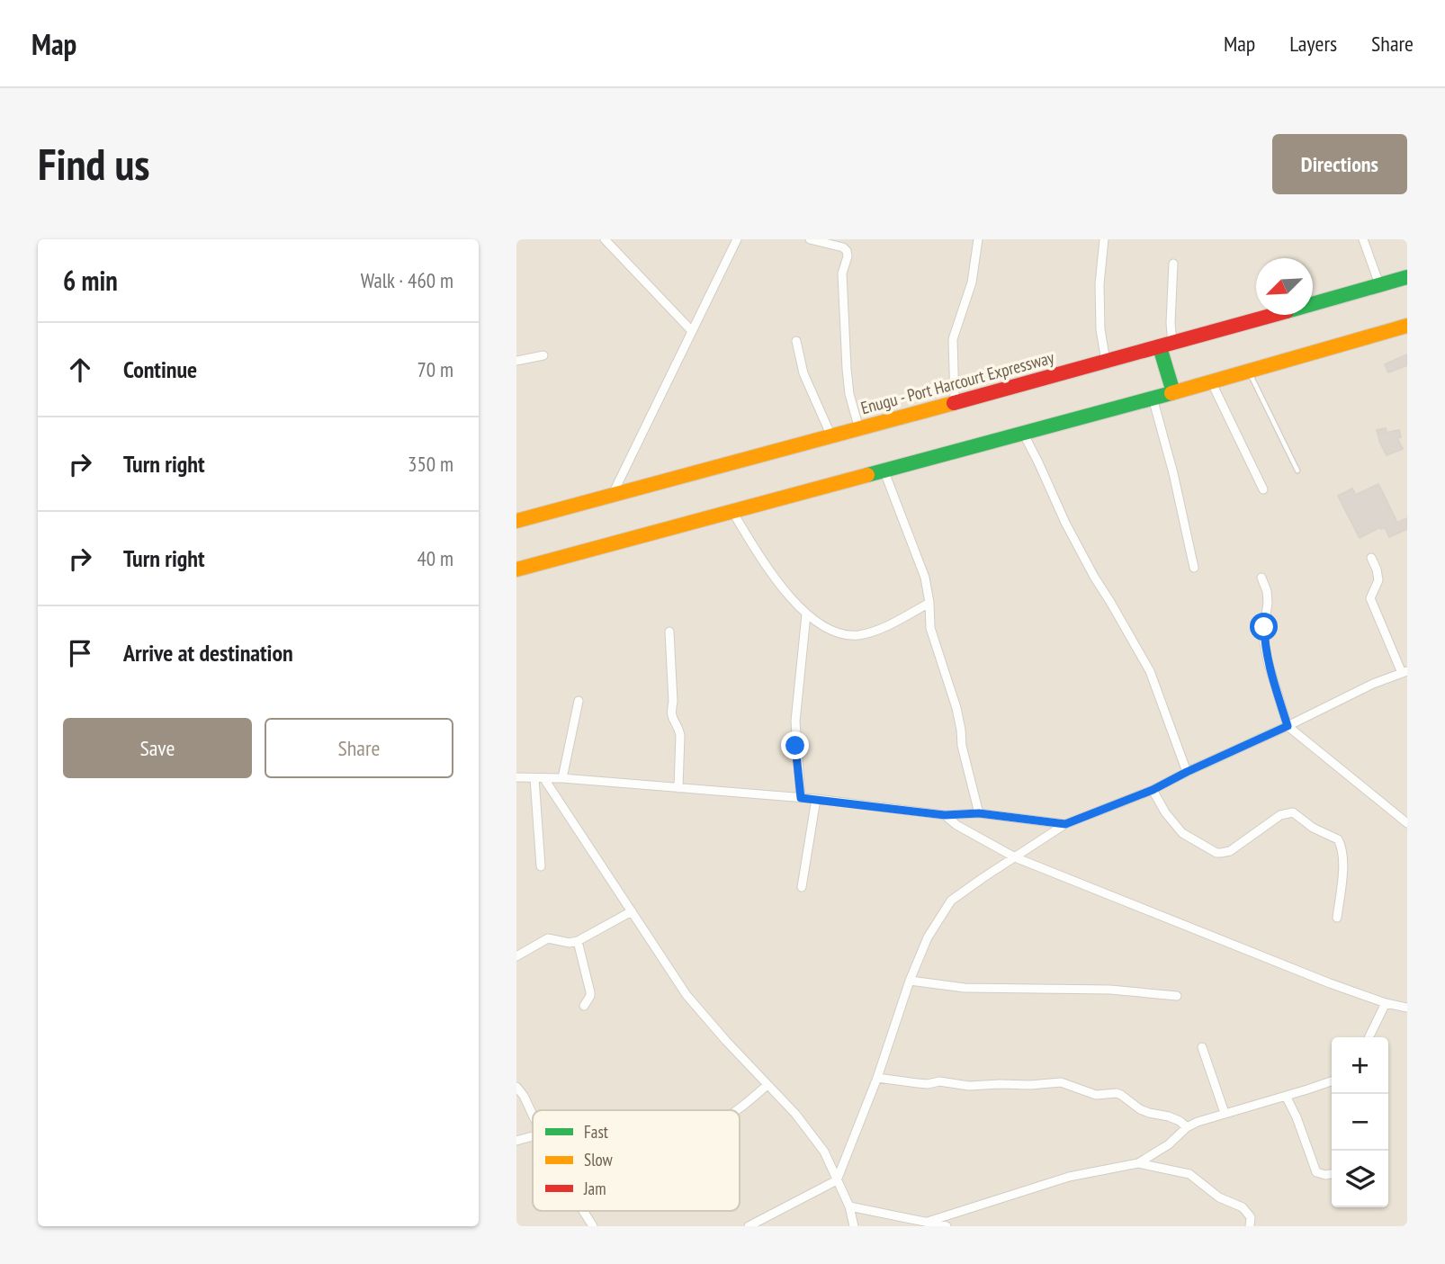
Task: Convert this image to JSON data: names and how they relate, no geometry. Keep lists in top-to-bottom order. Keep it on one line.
{"streets":{"highway":["Enugu - Port Harcourt Expressway"]},"legend":["Fast","Slow","Jam"],"north":"bottom left","page":{"header":"Map","nav":["Map","Layers","Share"],"buttons":["Directions",["Save","Share"]],"title":"Find us","heading":["6 min","Walk · 460 m"],"list":[["Continue","70 m"],["Turn right","350 m"],["Turn right","40 m"],"Arrive at destination"],"map_buttons":["+","−"]}}
